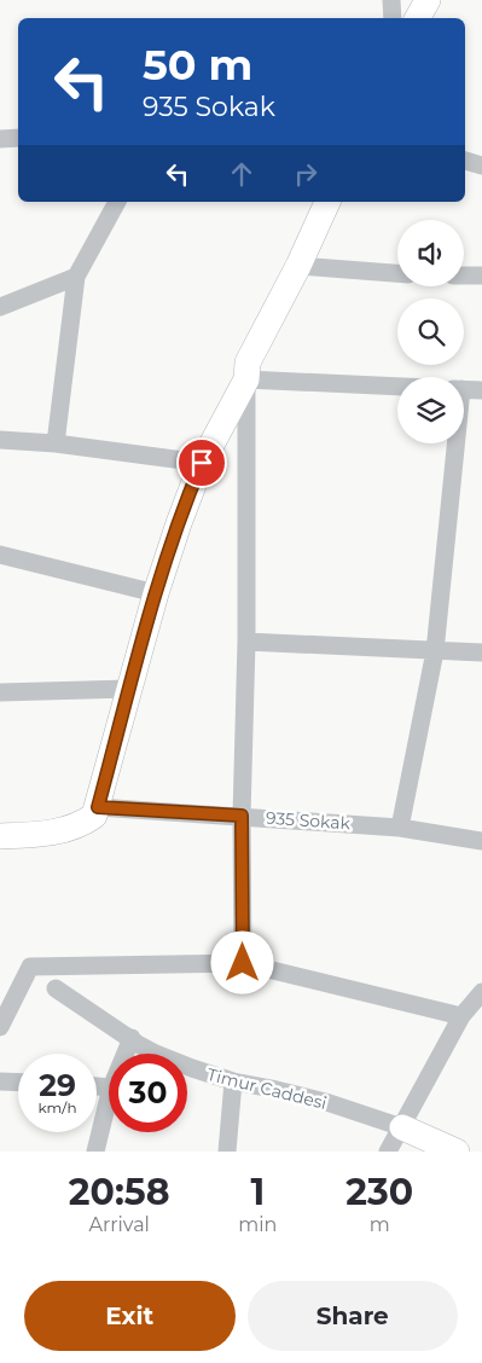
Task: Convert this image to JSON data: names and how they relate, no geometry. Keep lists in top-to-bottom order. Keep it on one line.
{"streets":{"street":["935 Sokak","Timur Caddesi"]},"page":{"turn":["50 m","935 Sokak"],"speed":"29 km/h","limit":"30","eta":["20:58","Arrival","1","min","230","m"],"buttons":["Exit","Share"]}}
